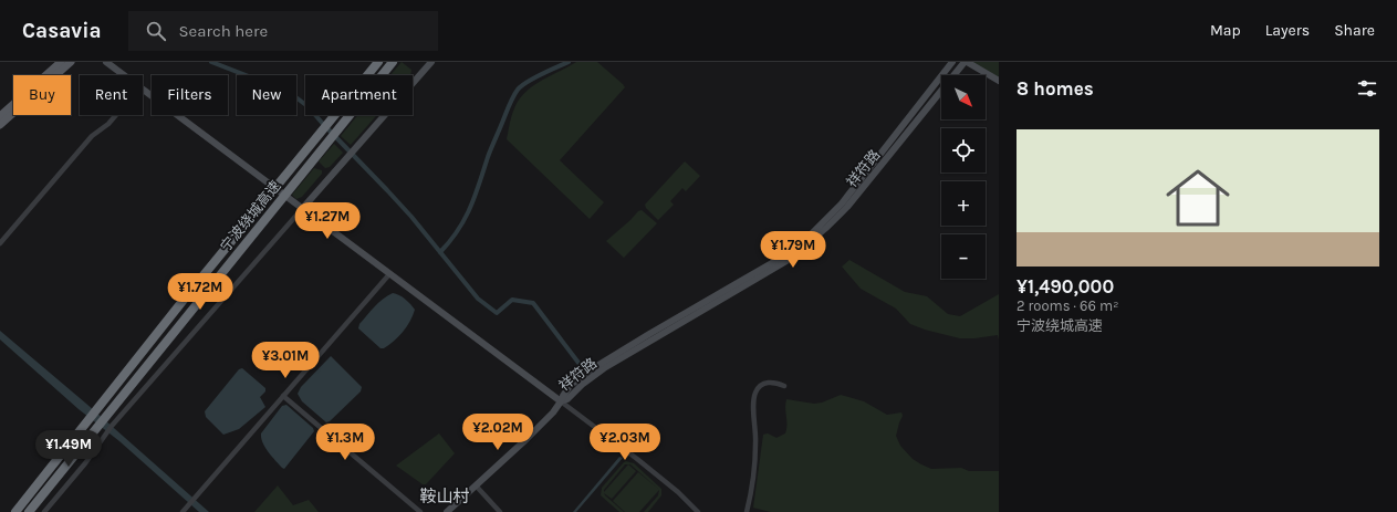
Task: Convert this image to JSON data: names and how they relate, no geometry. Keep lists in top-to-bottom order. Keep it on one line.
{"streets":{"highway":["宁波绕城高速"],"main road":["祥符路"]},"districts":["鞍山村"],"north":"bottom right","page":{"header":"Casavia","search":"Search here","nav":["Map","Layers","Share"],"heading":"8 homes","map_buttons":["+","−"],"chip":["Buy","Rent","Filters","New","Apartment"],"list":[{"name":"¥1,490,000","note":"2 rooms · 66 m² · 宁波绕城高速"}],"price":["¥1.27M","¥1.79M","¥1.72M","¥3.01M","¥2.02M","¥1.3M","¥2.03M","¥1.49M"]}}
